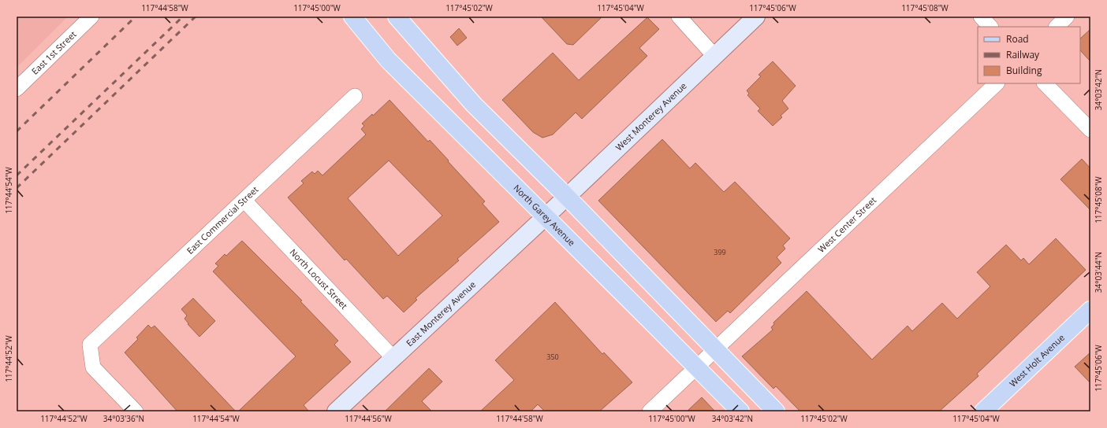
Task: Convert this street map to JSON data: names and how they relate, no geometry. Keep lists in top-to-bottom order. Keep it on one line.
{"streets":{"main road":["North Garey Avenue","West Holt Avenue"],"street":["East 1st Street","West Monterey Avenue","East Commercial Street","West Center Street","North Locust Street","East Monterey Avenue"]},"crossings":[["West Monterey Avenue","North Garey Avenue"],["West Monterey Avenue","East Monterey Avenue"],["North Garey Avenue","West Center Street"],["North Garey Avenue","East Monterey Avenue"],["East Commercial Street","North Locust Street"],["North Locust Street","East Monterey Avenue"]],"house_numbers":["399","350"],"legend":["Road","Railway","Building"],"coordinates":["117°44'58\"W","117°45'00\"W","117°45'02\"W","117°45'04\"W","117°45'06\"W","117°45'08\"W","34°03'42\"N","117°44'54\"W","34°03'44\"N","117°44'52\"W","34°03'36\"N","117°44'56\"W"]}
